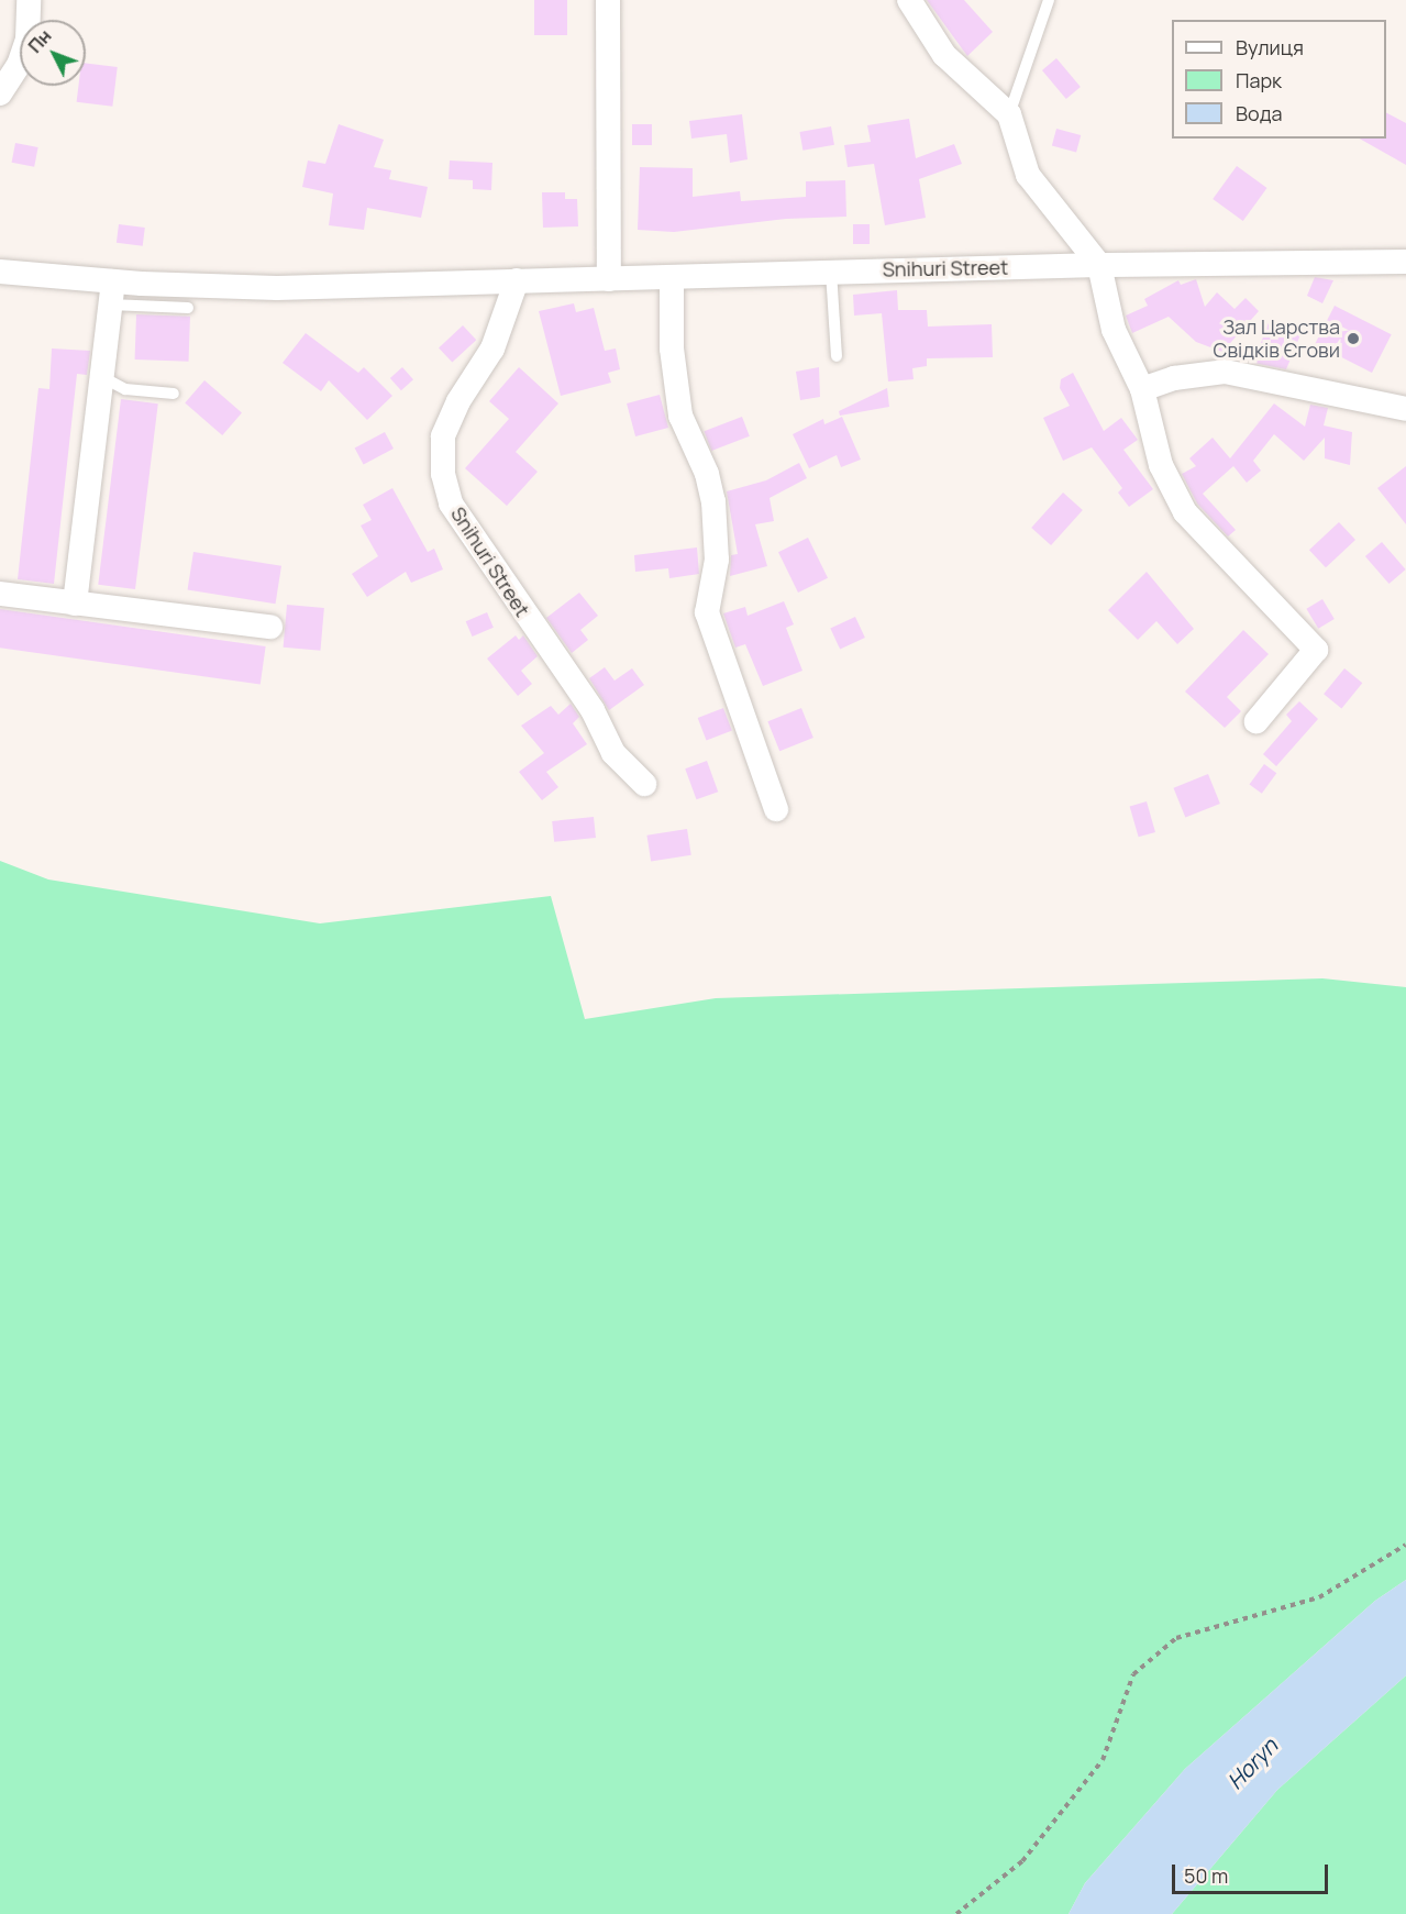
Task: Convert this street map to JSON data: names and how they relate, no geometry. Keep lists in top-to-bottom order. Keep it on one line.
{"streets":{"street":["Snihuri Street"]},"water":["Horyn"],"places":["Зал Царства Свідків Єгови"],"legend":["Вулиця","Парк","Вода"],"scale_bar":"50 m","north":"top left"}
